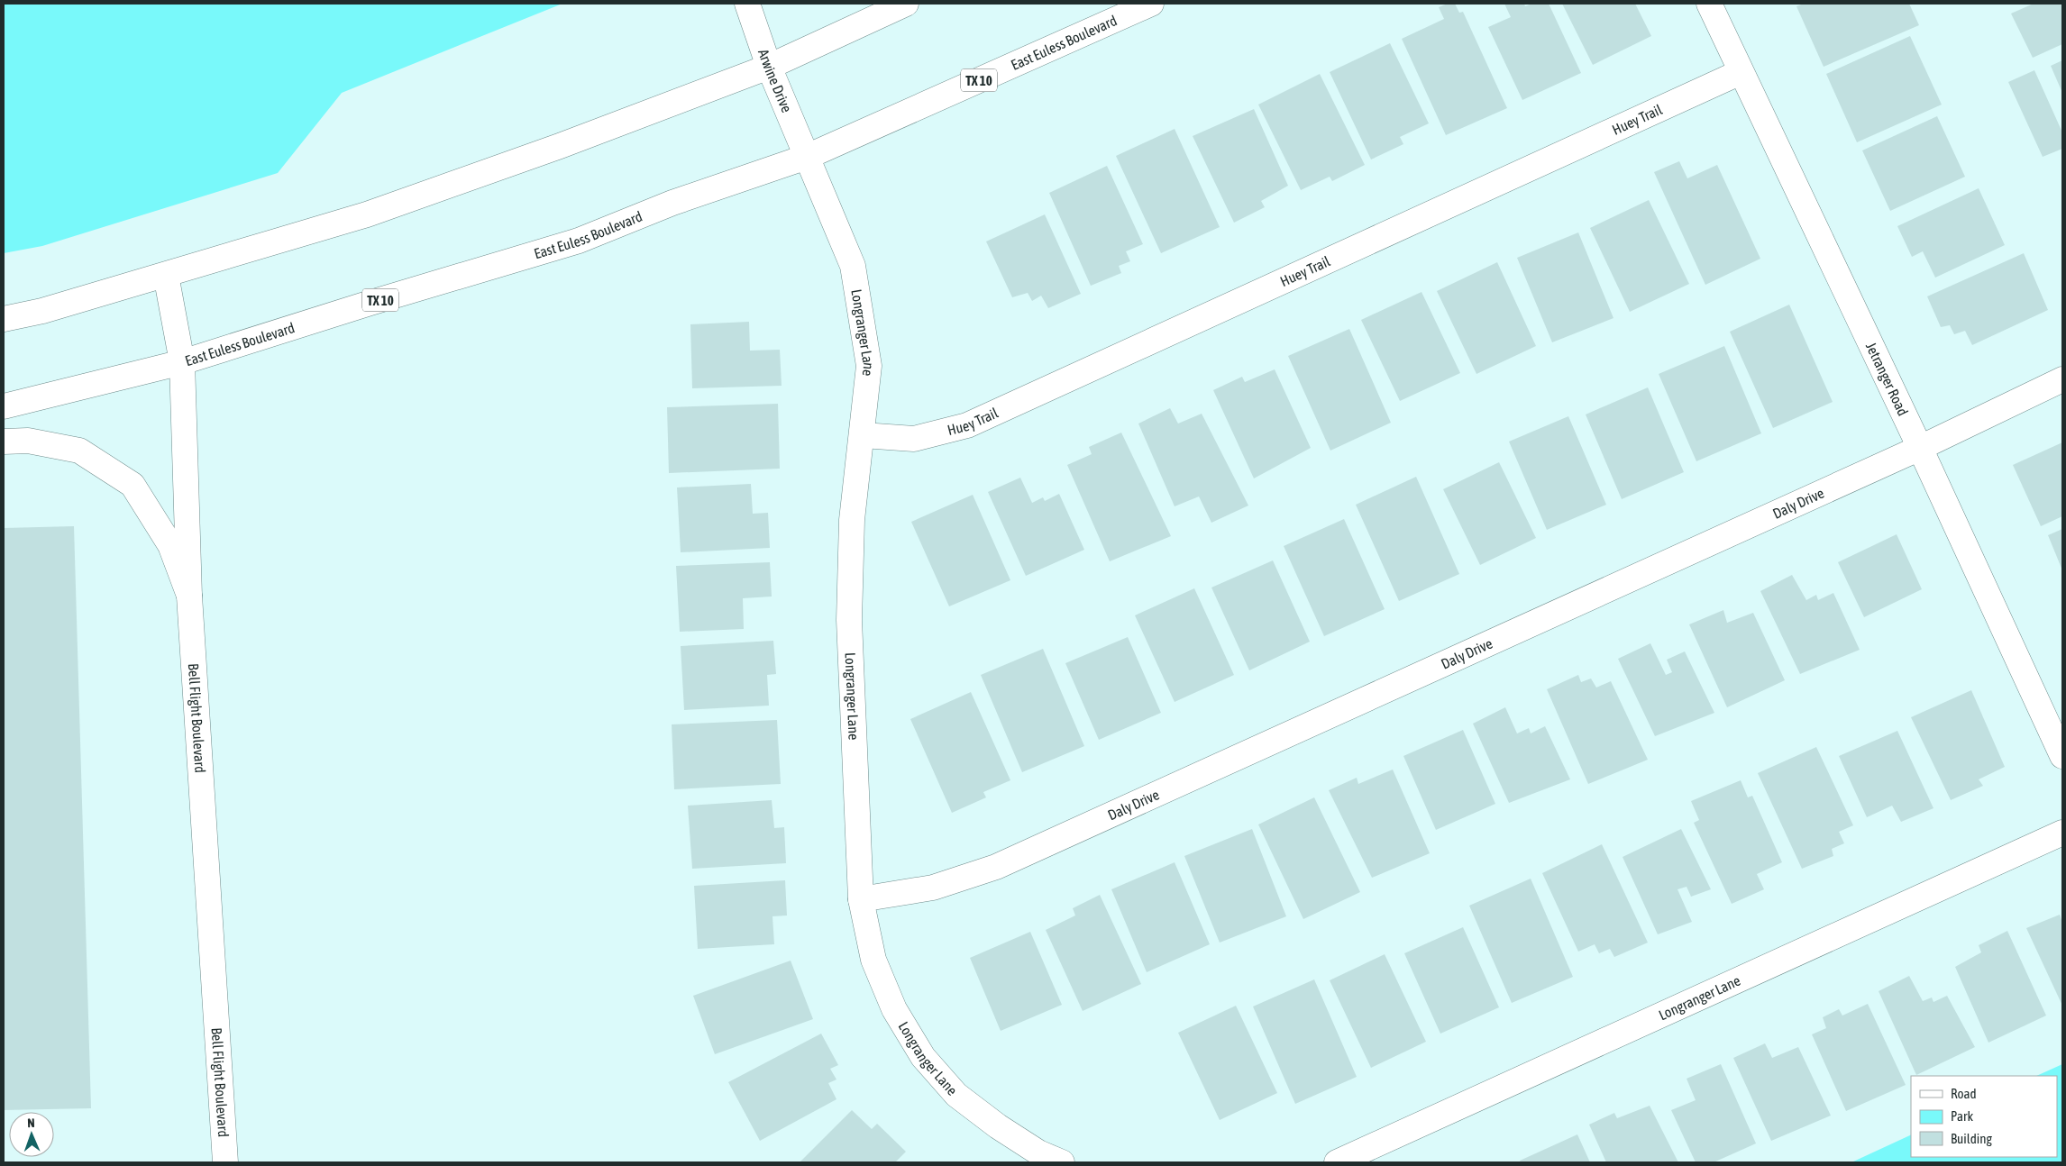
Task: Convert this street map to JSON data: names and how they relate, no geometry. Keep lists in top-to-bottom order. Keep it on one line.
{"streets":{"street":["East Euless Boulevard","TX 10","Arwine Drive","Huey Trail","Longranger Lane","Jetranger Road","Daly Drive","Bell Flight Boulevard"]},"crossings":[["East Euless Boulevard","Arwine Drive"],["East Euless Boulevard","Longranger Lane"],["East Euless Boulevard","Bell Flight Boulevard"],["Arwine Drive","Longranger Lane"],["Huey Trail","Longranger Lane"],["Huey Trail","Jetranger Road"],["Longranger Lane","Daly Drive"],["Jetranger Road","Daly Drive"]],"legend":["Road","Park","Building"],"north":"top"}
